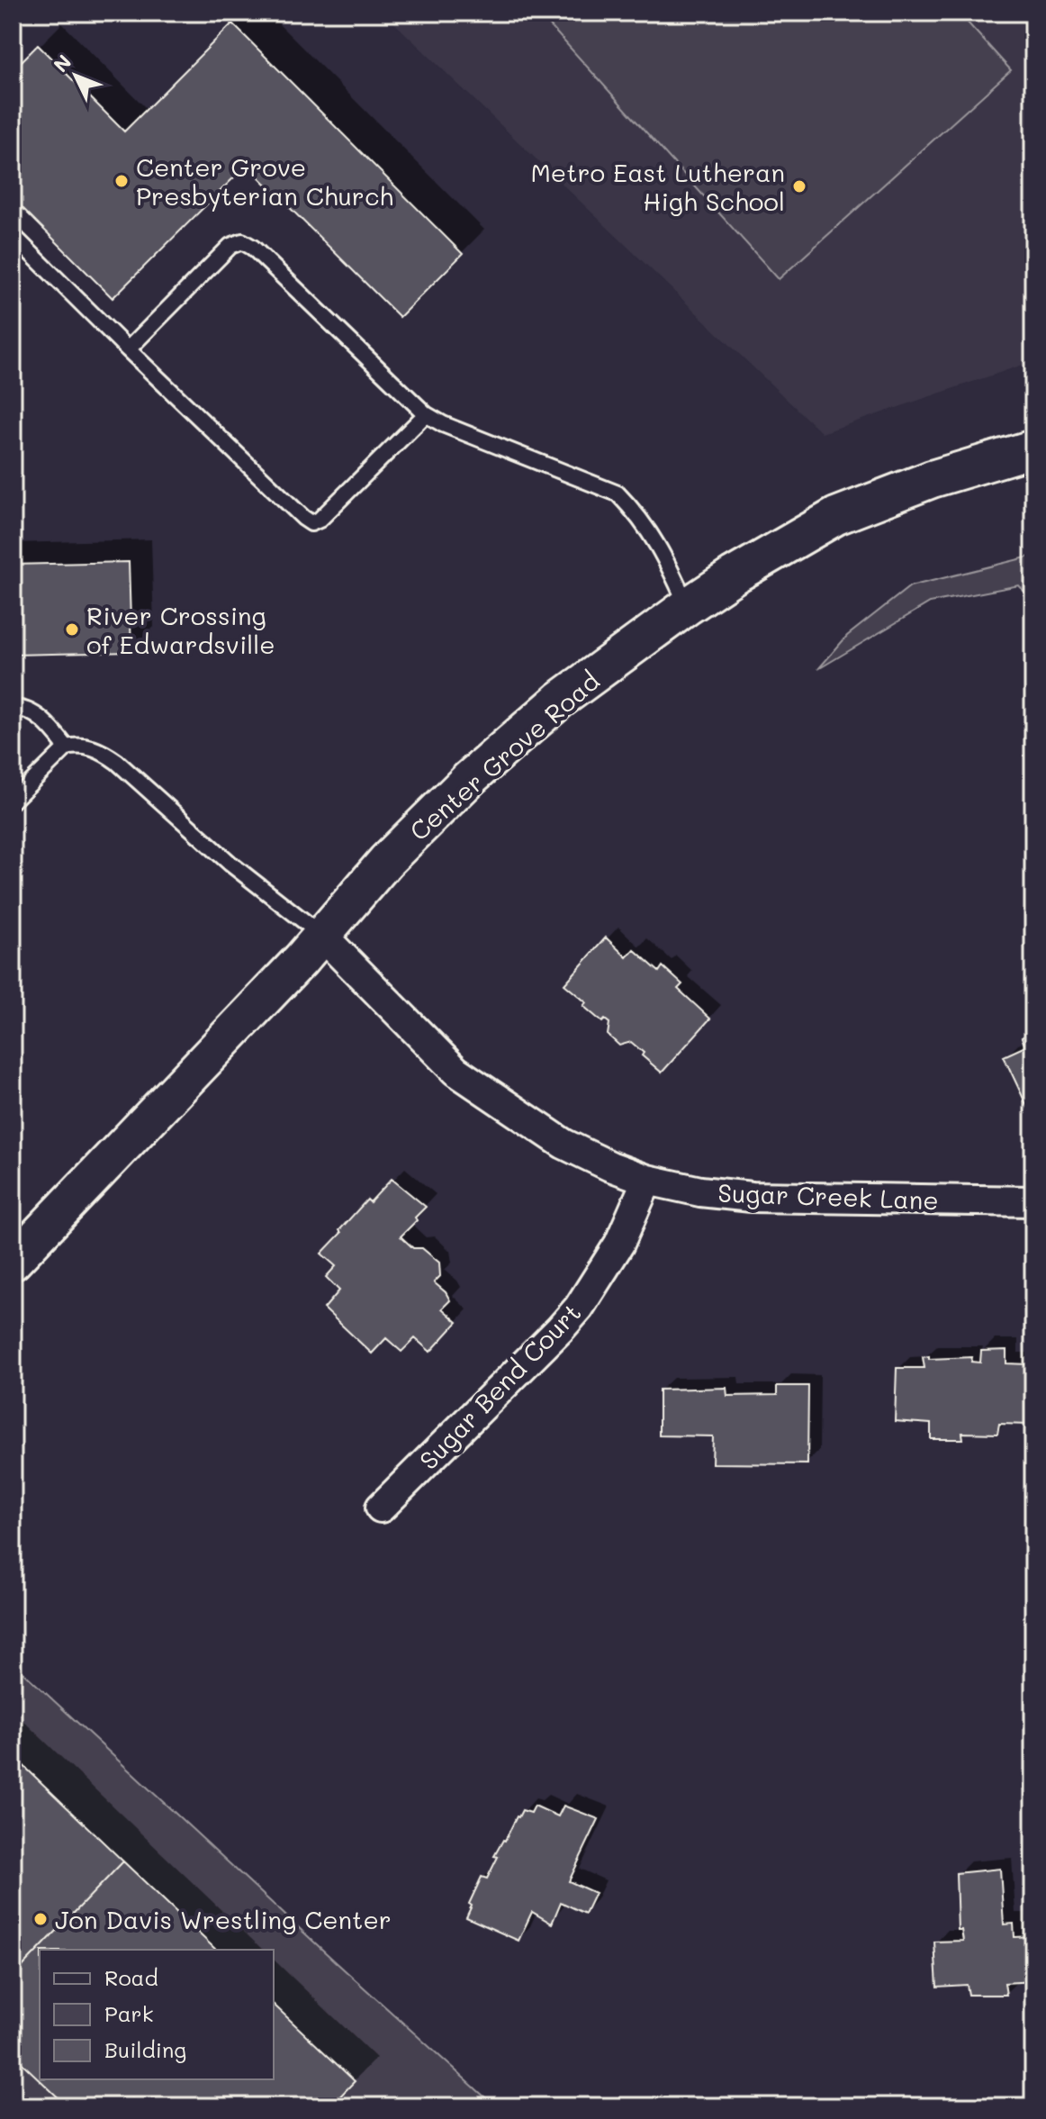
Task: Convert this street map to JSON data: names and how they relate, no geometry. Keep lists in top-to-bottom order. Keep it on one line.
{"streets":{"street":["Center Grove Road","Sugar Creek Lane","Sugar Bend Court"]},"crossings":[["Center Grove Road","Sugar Creek Lane"],["Sugar Creek Lane","Sugar Bend Court"]],"places":["Center Grove Presbyterian Church","Metro East Lutheran High School","River Crossing of Edwardsville","Jon Davis Wrestling Center"],"legend":["Road","Park","Building"],"north":"top left"}
